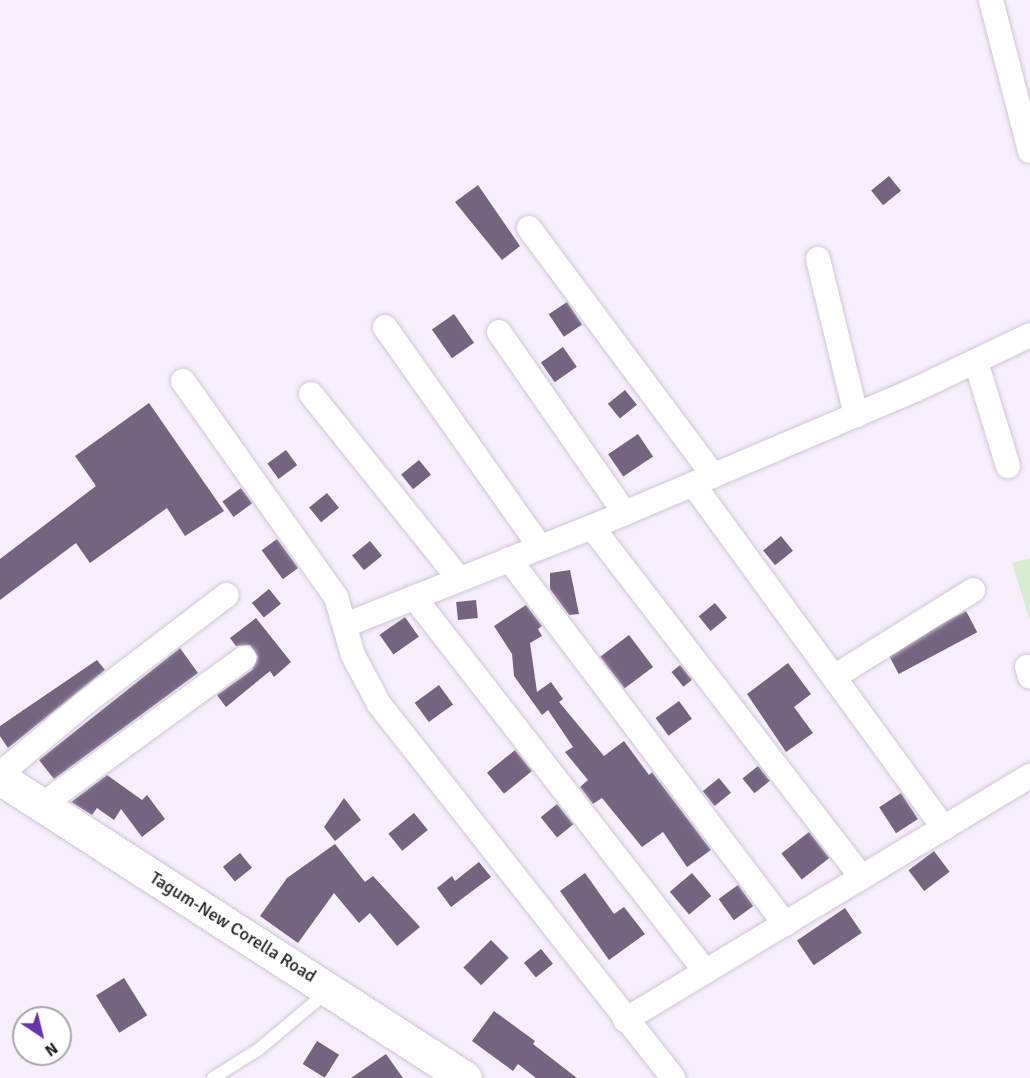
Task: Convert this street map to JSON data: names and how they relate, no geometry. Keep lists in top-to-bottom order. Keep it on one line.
{"streets":{"main road":["Tagum-New Corella Road"]},"north":"bottom right"}
